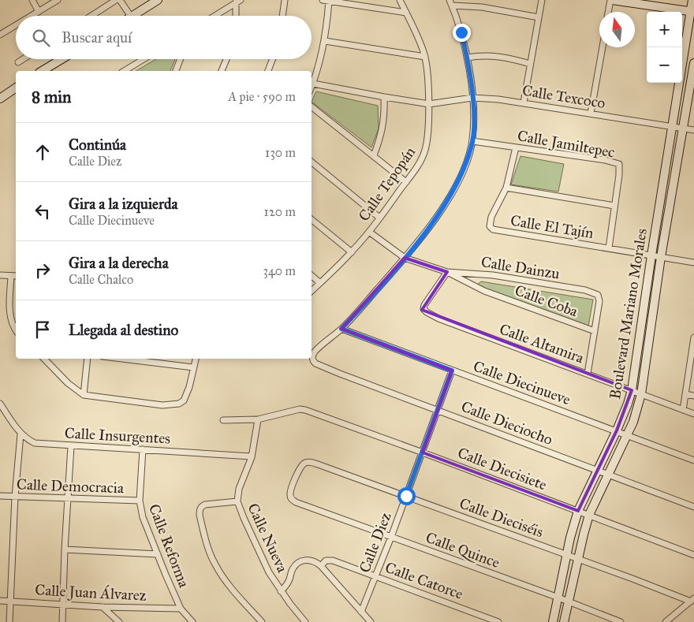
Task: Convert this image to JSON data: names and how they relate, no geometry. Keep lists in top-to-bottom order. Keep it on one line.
{"streets":{"street":["Calle Texcoco","Calle Jamiltepec","Calle Tepopán","Calle El Tajín","Calle Dainzu","Calle Coba","Boulevard Mariano Morales","Calle Altamira","Calle Diecinueve","Calle Dieciocho","Calle Insurgentes","Calle Diecisiete","Calle Democracia","Calle Dieciséis","Calle Nueva","Calle Diez","Calle Reforma","Calle Quince","Calle Catorce","Calle Juan Álvarez"]},"crossings":[["Calle Texcoco","Calle Tepopán"],["Calle Texcoco","Boulevard Mariano Morales"],["Calle Jamiltepec","Calle El Tajín"],["Calle Tepopán","Calle Dainzu"],["Calle El Tajín","Boulevard Mariano Morales"],["Calle Dainzu","Calle Coba"],["Calle Dainzu","Calle Altamira"],["Calle Coba","Calle Altamira"],["Boulevard Mariano Morales","Calle Altamira"],["Boulevard Mariano Morales","Calle Diecinueve"],["Boulevard Mariano Morales","Calle Dieciocho"],["Boulevard Mariano Morales","Calle Diecisiete"],["Boulevard Mariano Morales","Calle Dieciséis"],["Boulevard Mariano Morales","Calle Quince"],["Calle Diecinueve","Calle Dieciocho"],["Calle Diecinueve","Calle Diez"],["Calle Dieciocho","Calle Diez"],["Calle Insurgentes","Calle Nueva"],["Calle Insurgentes","Calle Reforma"],["Calle Diecisiete","Calle Nueva"],["Calle Diecisiete","Calle Diez"],["Calle Democracia","Calle Reforma"],["Calle Dieciséis","Calle Diez"],["Calle Dieciséis","Calle Quince"],["Calle Diez","Calle Quince"],["Calle Diez","Calle Catorce"],["Calle Reforma","Calle Juan Álvarez"]],"north":"top","page":{"map_buttons":["+","−"],"search":"Buscar aquí","heading":["8 min","A pie · 590 m"],"list":[["Continúa","Calle Diez","130 m"],["Gira a la izquierda","Calle Diecinueve","120 m"],["Gira a la derecha","Calle Chalco","340 m"],"Llegada al destino"]}}
